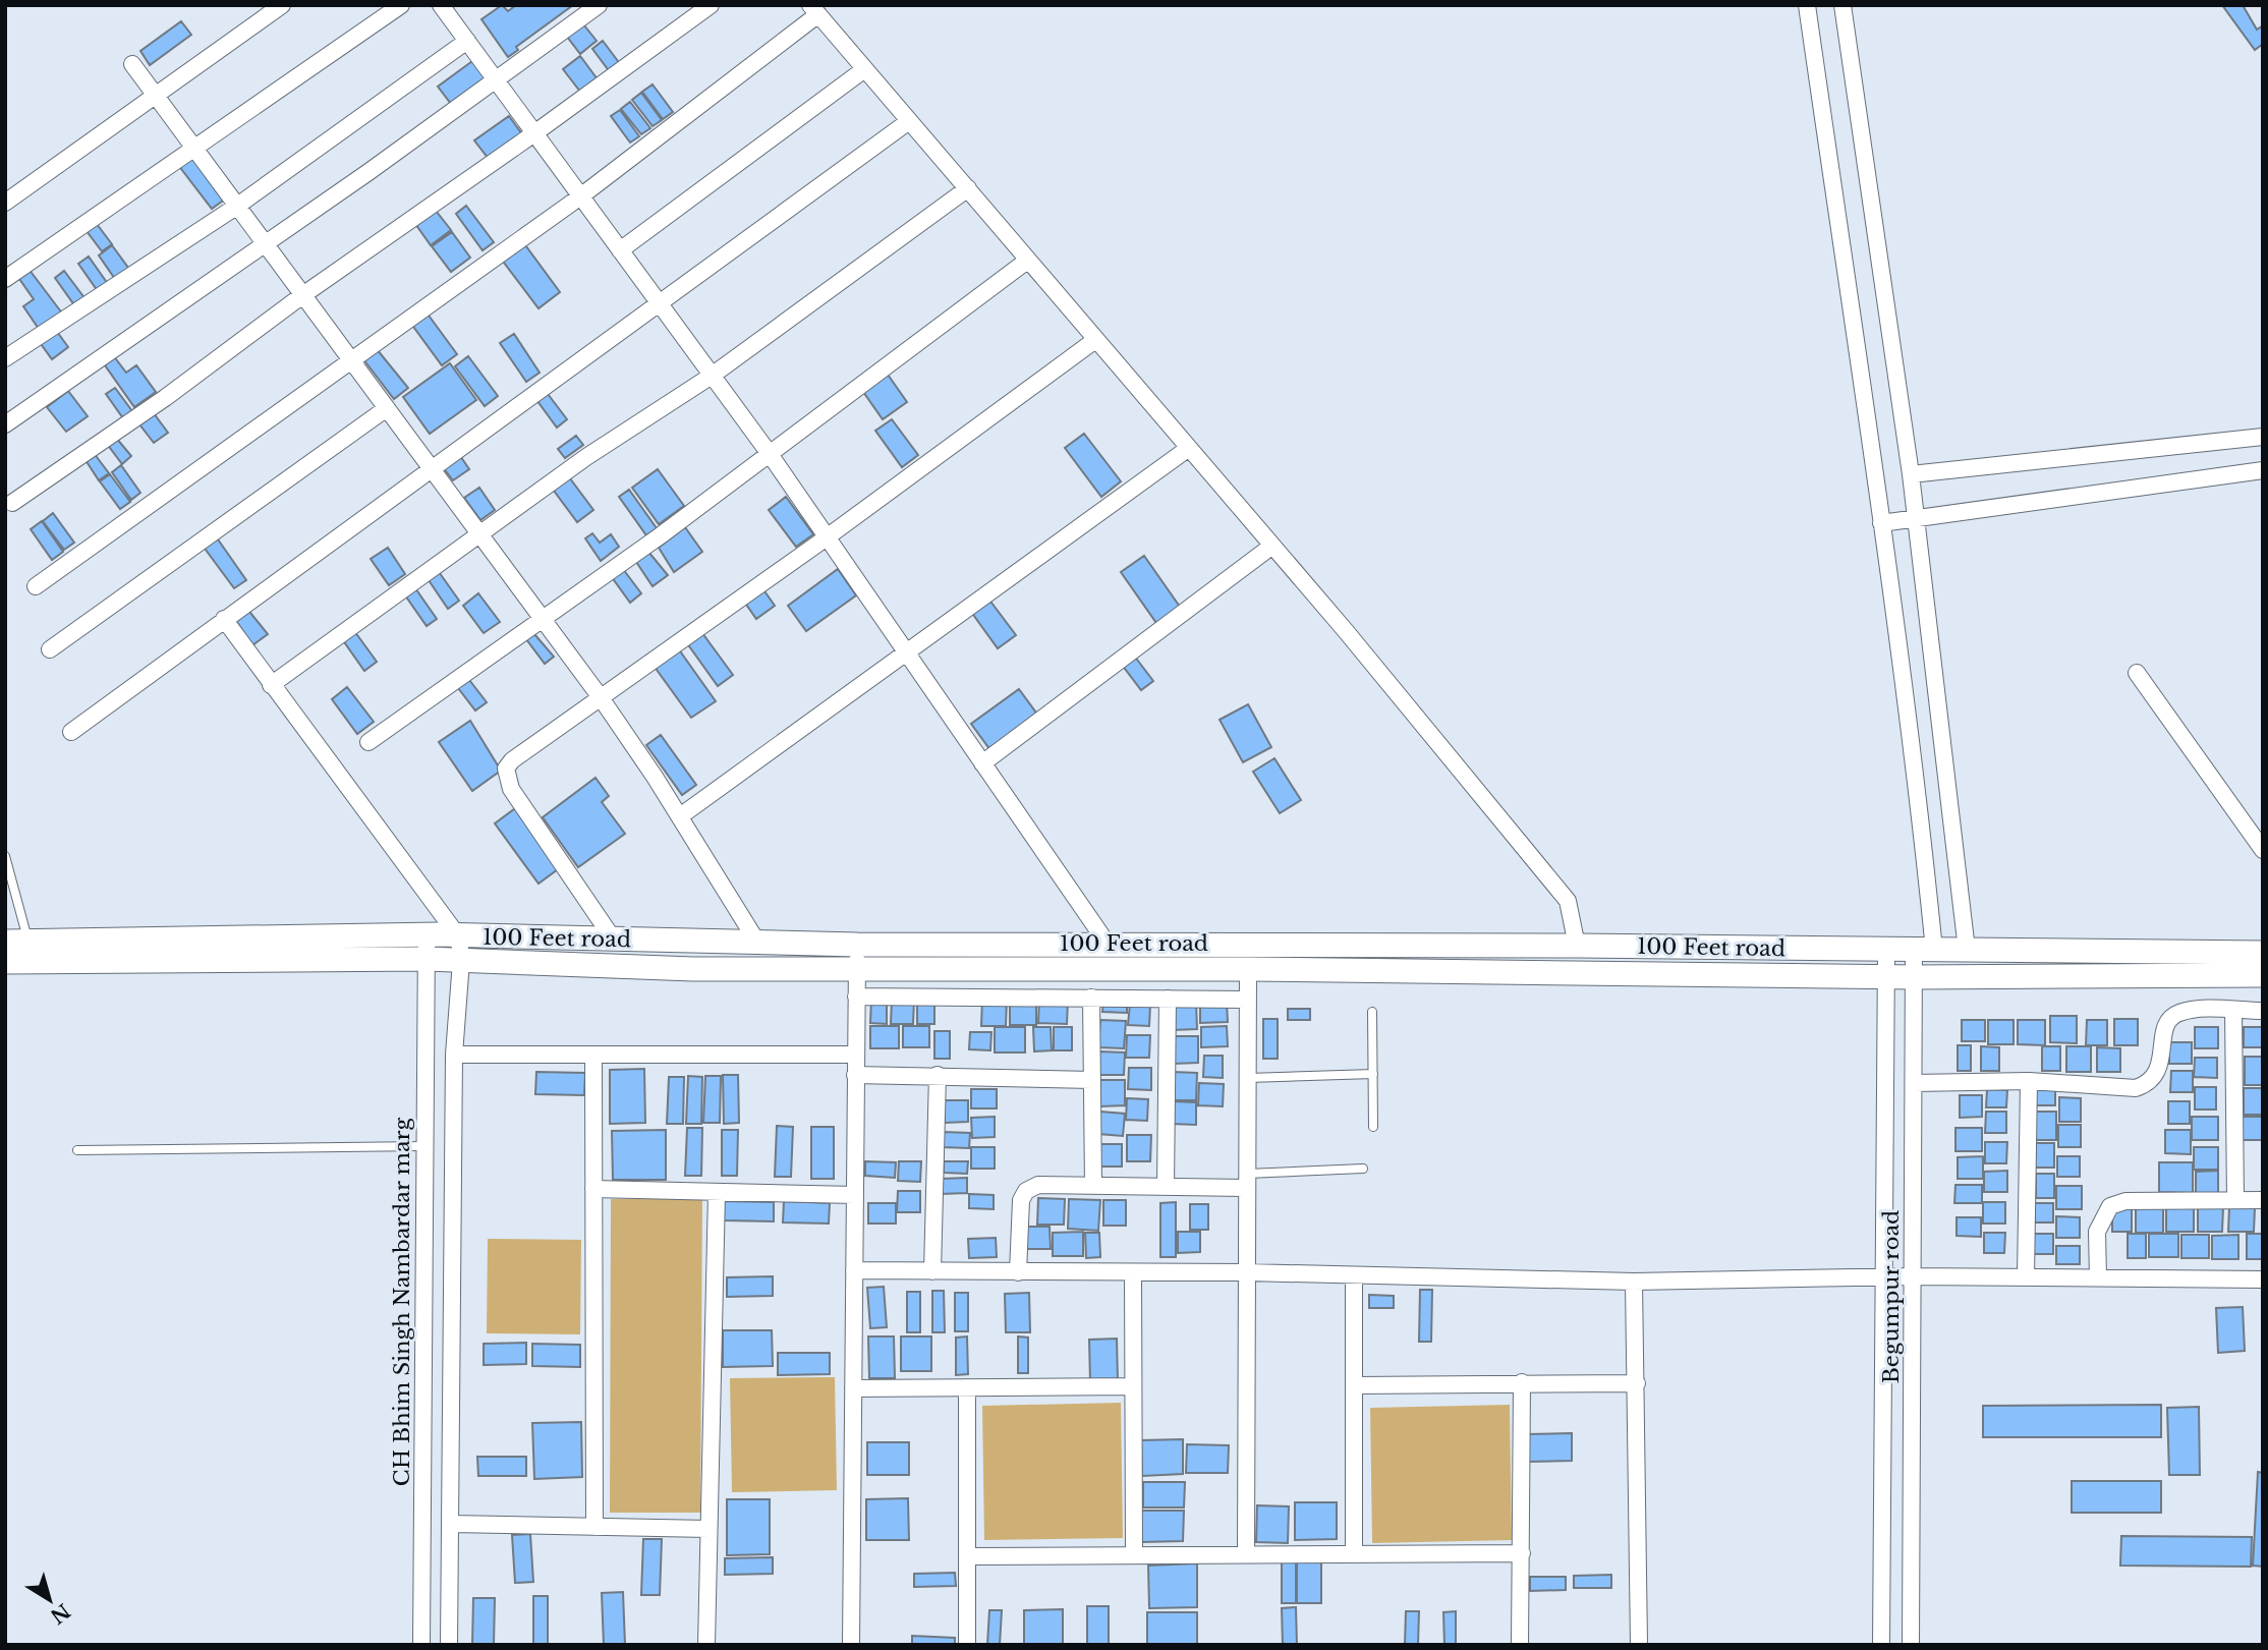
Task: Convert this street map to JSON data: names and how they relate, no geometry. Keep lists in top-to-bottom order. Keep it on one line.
{"streets":{"street":["100 Feet road","Begumpur road","CH Bhim Singh Nambardar marg"]},"crossings":[["100 Feet road","Begumpur road"],["100 Feet road","CH Bhim Singh Nambardar marg"]],"north":"bottom right"}
